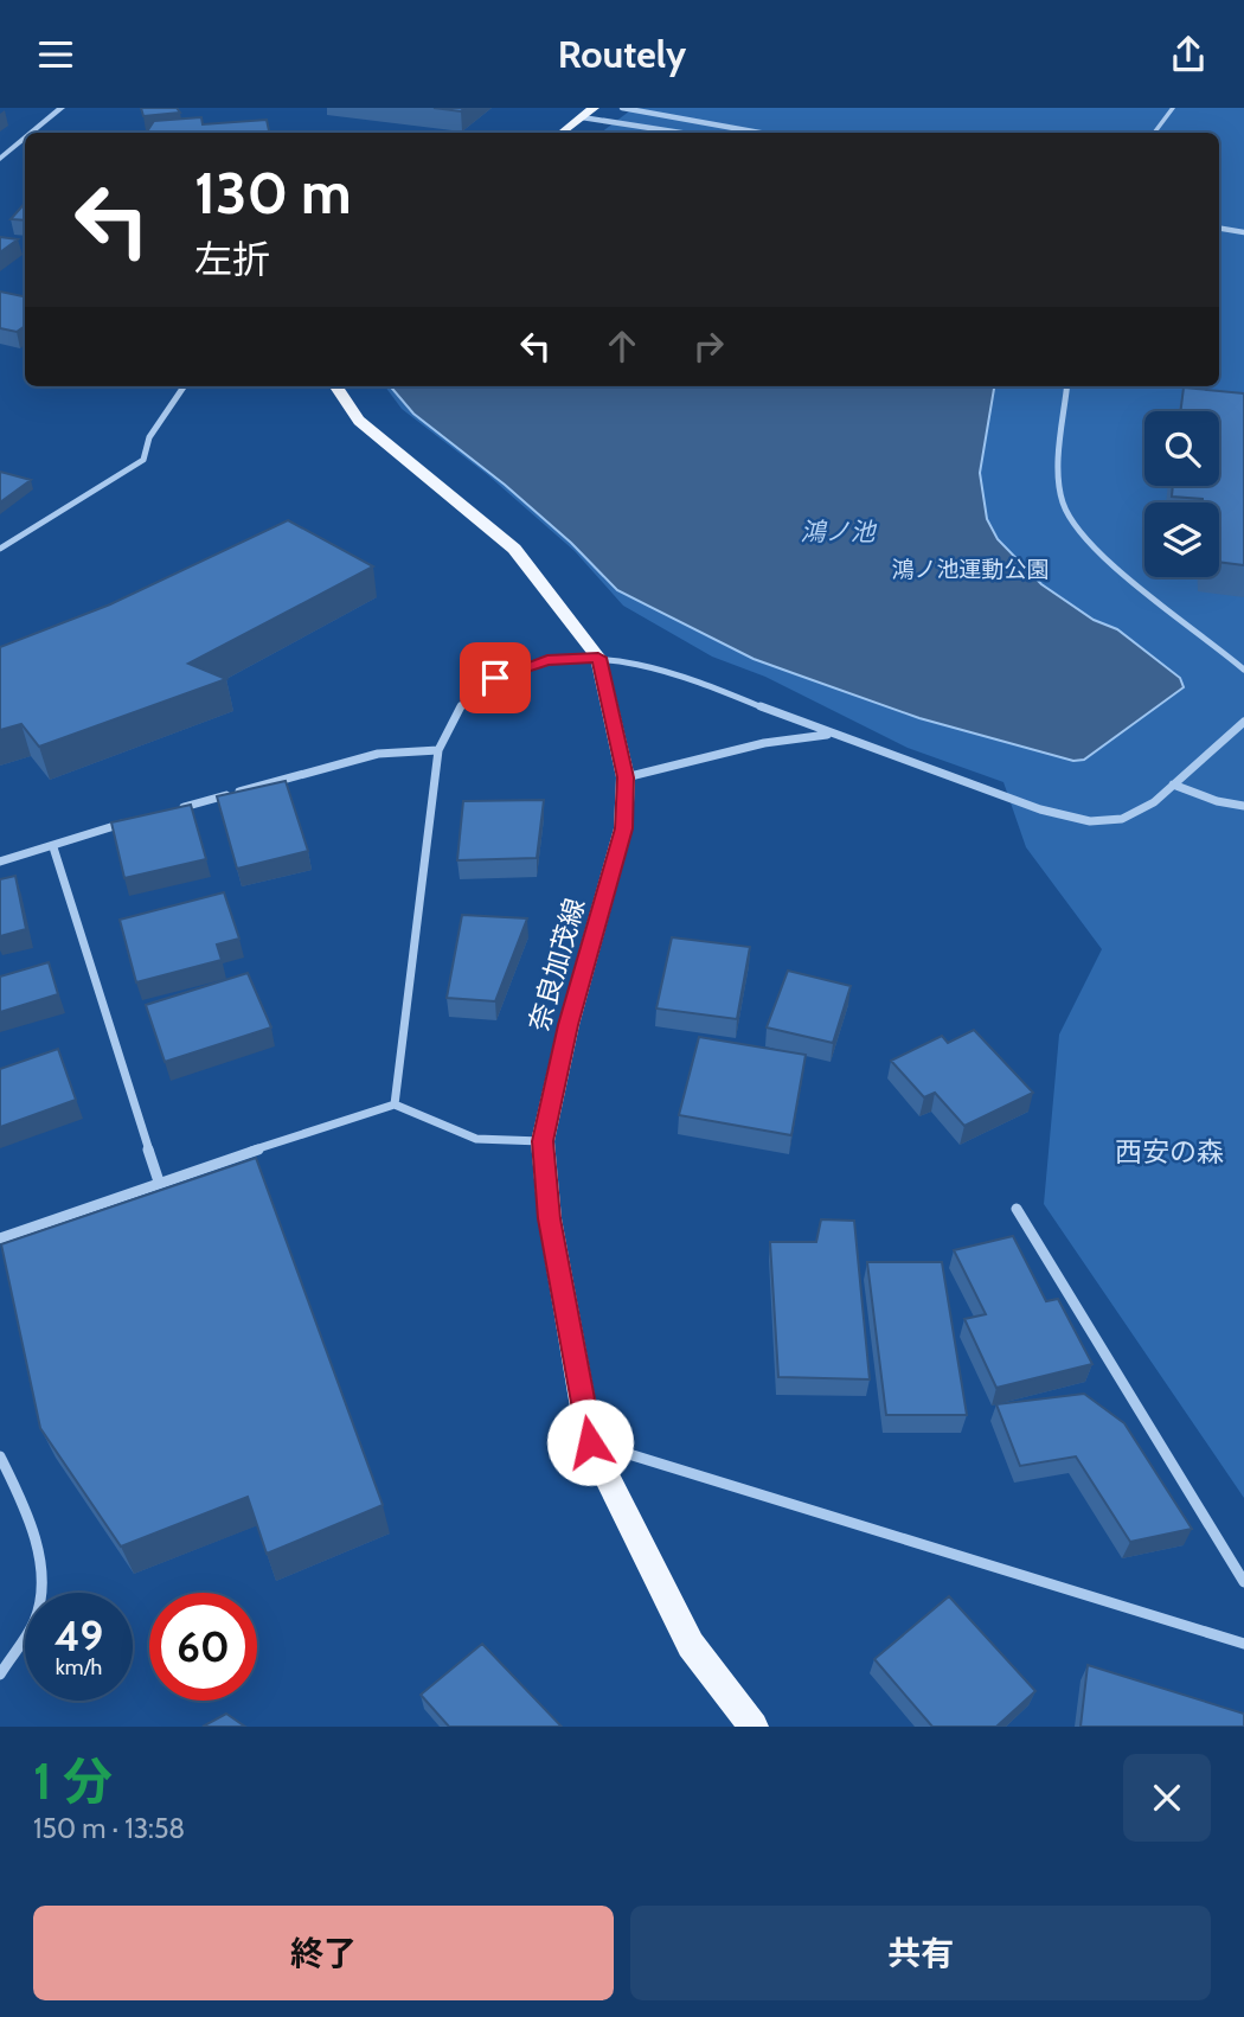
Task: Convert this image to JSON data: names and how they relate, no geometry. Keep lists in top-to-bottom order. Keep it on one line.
{"streets":{"main road":["奈良加茂線"]},"water":["鴻ノ池"],"parks":["鴻ノ池運動公園","西安の森"],"page":{"header":"Routely","turn":["130 m","左折"],"speed":"49 km/h","limit":"60","heading":["1 分","150 m · 13:58"],"buttons":["終了","共有"]}}
